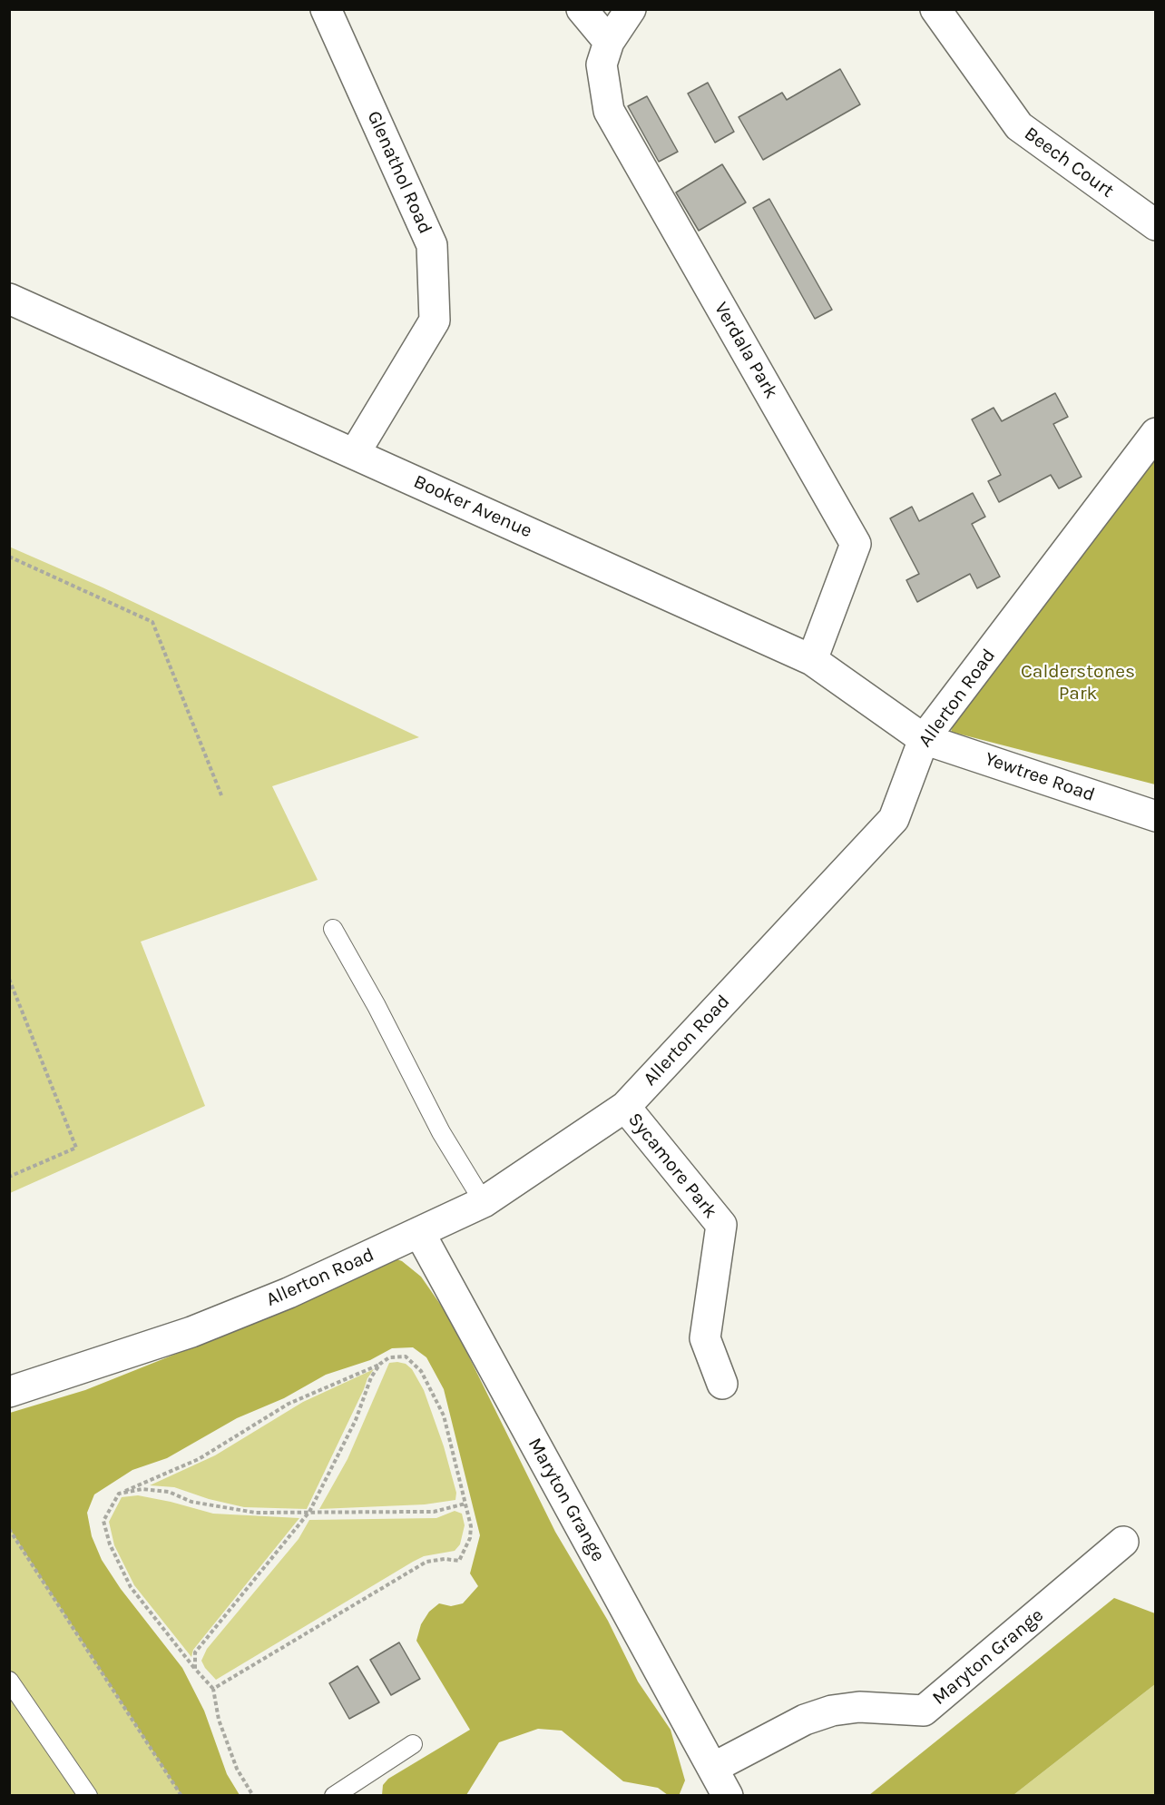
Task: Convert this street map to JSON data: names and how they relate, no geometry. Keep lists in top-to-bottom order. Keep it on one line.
{"streets":{"street":["Beech Court","Glenathol Road","Verdala Park","Booker Avenue","Allerton Road","Yewtree Road","Sycamore Park","Maryton Grange"]},"crossings":[["Glenathol Road","Booker Avenue"],["Verdala Park","Booker Avenue"],["Booker Avenue","Allerton Road"],["Booker Avenue","Yewtree Road"],["Allerton Road","Yewtree Road"],["Allerton Road","Sycamore Park"],["Allerton Road","Maryton Grange"]],"parks":["Calderstones Park"]}
